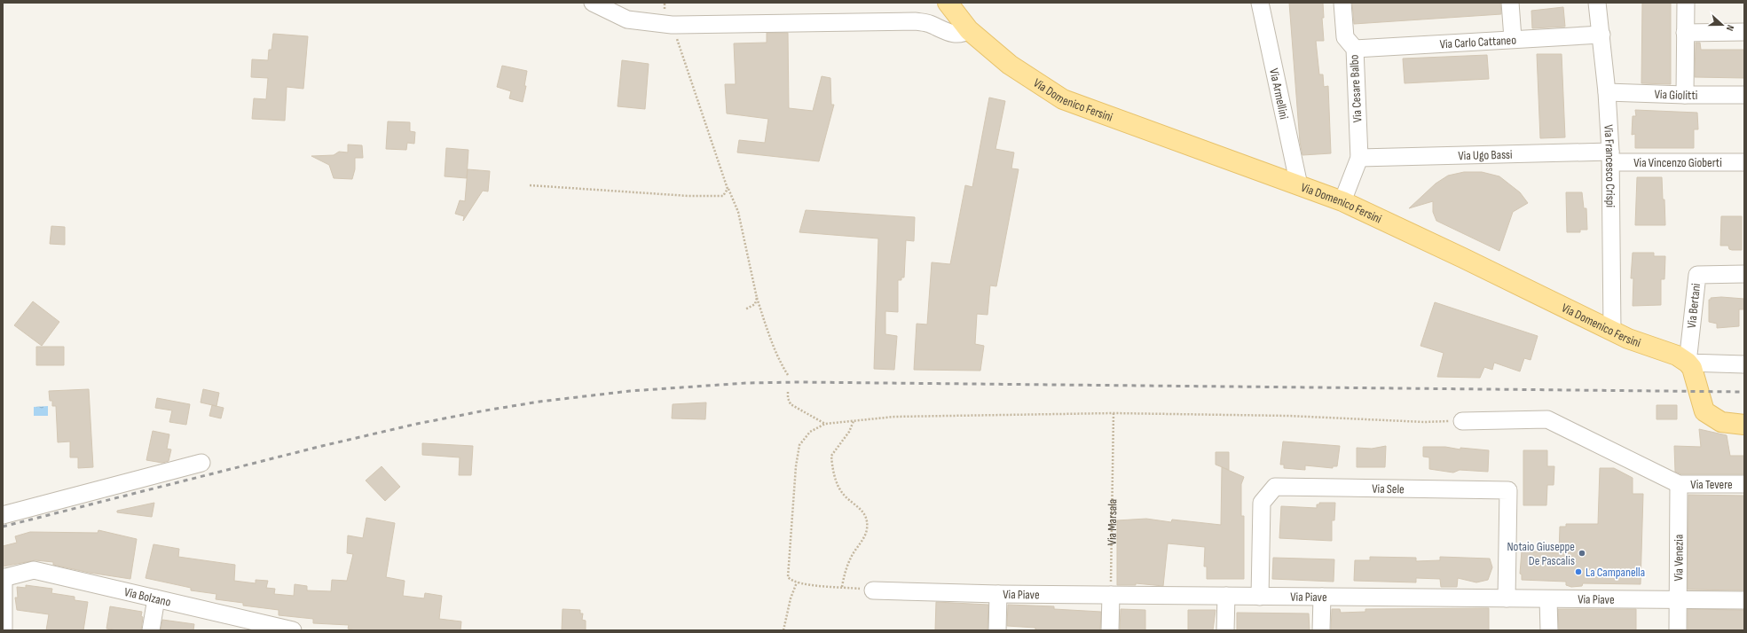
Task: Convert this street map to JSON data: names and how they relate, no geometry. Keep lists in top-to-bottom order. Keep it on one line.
{"streets":{"main road":["Via Domenico Fersini"],"street":["Via Carlo Cattaneo","Via Cesare Balbo","Via Armellini","Via Giolitti","Via Ugo Bassi","Via Vincenzo Gioberti","Via Francesco Crispi","Via Bertani","Via Tevere","Via Sele","Via Venezia","Via Piave","Via Bolzano"],"path":["Via Marsala"]},"crossings":[["Via Carlo Cattaneo","Via Cesare Balbo"],["Via Carlo Cattaneo","Via Francesco Crispi"],["Via Cesare Balbo","Via Ugo Bassi"],["Via Armellini","Via Domenico Fersini"],["Via Giolitti","Via Francesco Crispi"],["Via Domenico Fersini","Via Francesco Crispi"],["Via Domenico Fersini","Via Bertani"],["Via Ugo Bassi","Via Vincenzo Gioberti"],["Via Ugo Bassi","Via Francesco Crispi"],["Via Vincenzo Gioberti","Via Francesco Crispi"],["Via Tevere","Via Venezia"],["Via Sele","Via Piave"],["Via Marsala","Via Piave"],["Via Venezia","Via Piave"]],"places":["Notaio Giuseppe De Pascalis","La Campanella"],"north":"right"}
